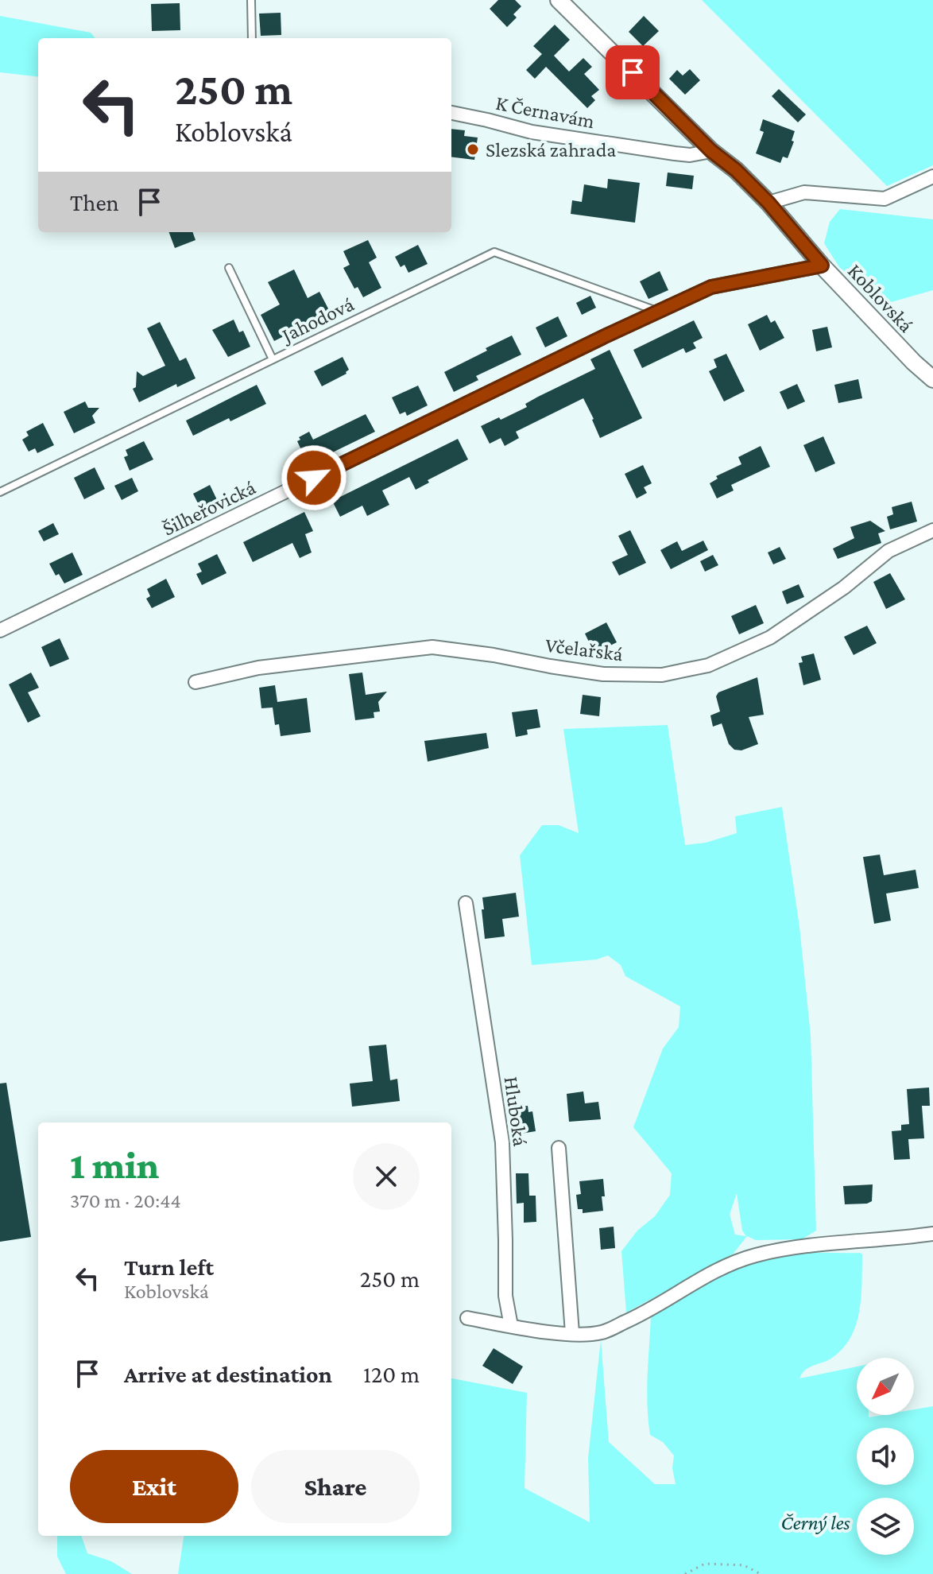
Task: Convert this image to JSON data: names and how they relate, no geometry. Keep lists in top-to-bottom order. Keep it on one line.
{"streets":{"street":["K Černavám","Koblovská","Šilheřovická","Včelařská","Hluboká"],"lane":["Jahodová"]},"crossings":[["K Černavám","Koblovská"],["Koblovská","Šilheřovická"],["Jahodová","Šilheřovická"]],"parks":["Černý les"],"places":["Slezská zahrada"],"north":"bottom left","page":{"turn":["250 m","Koblovská"],"then":"Then","heading":["1 min","370 m · 20:44"],"list":[{"name":"Turn left","note":"Koblovská","value":"250 m"},{"name":"Arrive at destination","value":"120 m"}],"buttons":["Exit","Share"]}}
